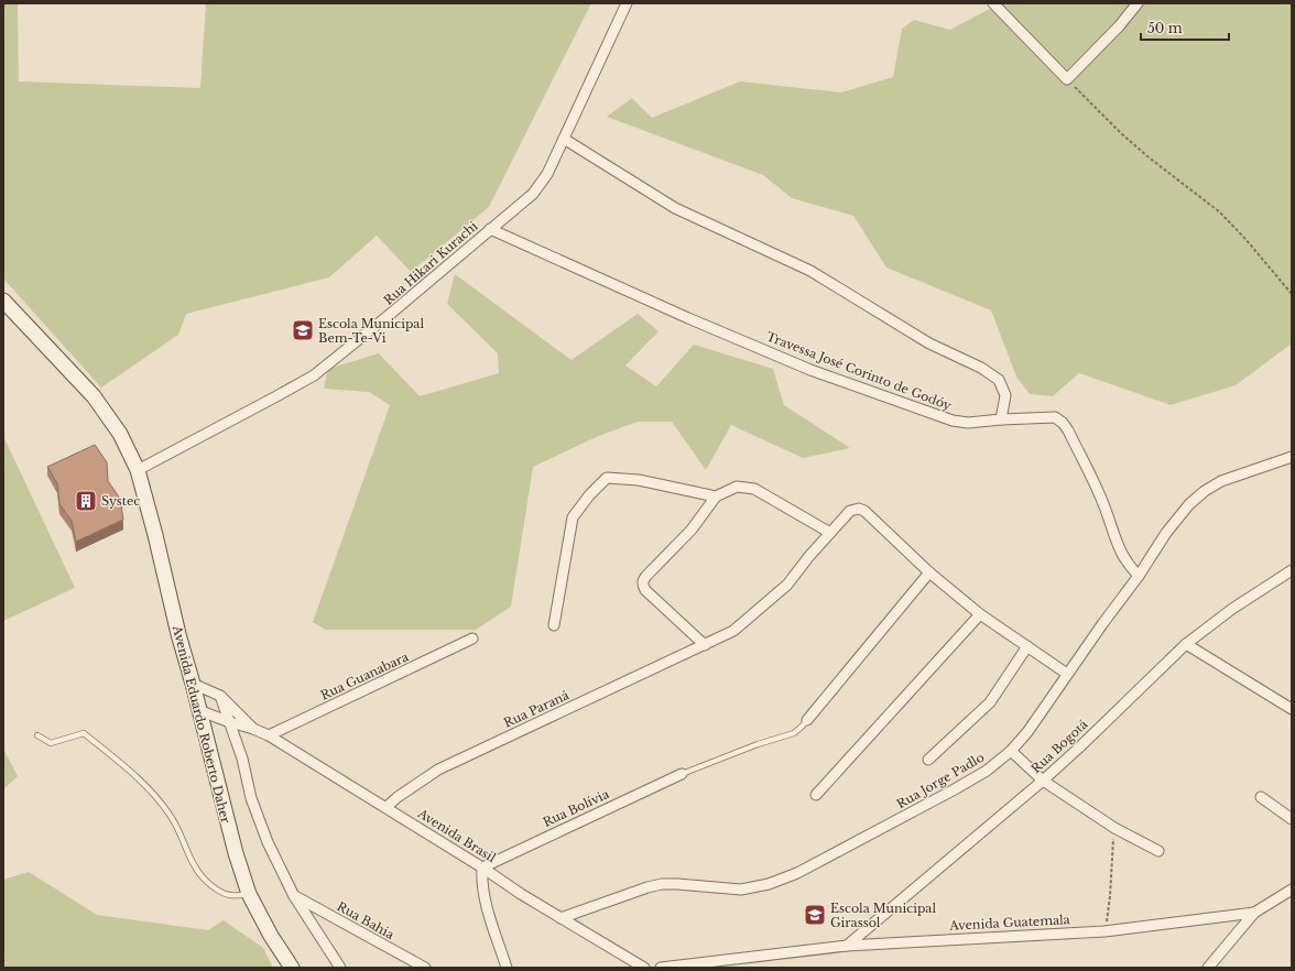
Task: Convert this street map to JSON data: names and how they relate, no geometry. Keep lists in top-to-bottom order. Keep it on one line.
{"streets":{"main road":["Avenida Eduardo Roberto Daher"],"street":["Rua Hikari Kurachi","Travessa José Corinto de Godóy","Rua Guanabara","Rua Paraná","Rua Bogotá","Rua Jorge Padlo","Rua Bolívia","Avenida Brasil","Rua Bahia","Avenida Guatemala"]},"crossings":[["Rua Hikari Kurachi","Travessa José Corinto de Godóy"],["Rua Hikari Kurachi","Avenida Eduardo Roberto Daher"],["Travessa José Corinto de Godóy","Rua Jorge Padlo"],["Rua Guanabara","Avenida Brasil"],["Rua Paraná","Avenida Brasil"],["Avenida Eduardo Roberto Daher","Avenida Brasil"],["Rua Bogotá","Avenida Guatemala"],["Rua Jorge Padlo","Avenida Brasil"],["Rua Bolívia","Avenida Brasil"]],"places":{"school or university":["Escola Municipal Bem-Te-Vi","Escola Municipal Girassol"],"building":["Systec"]},"scale_bar":"50 m"}
